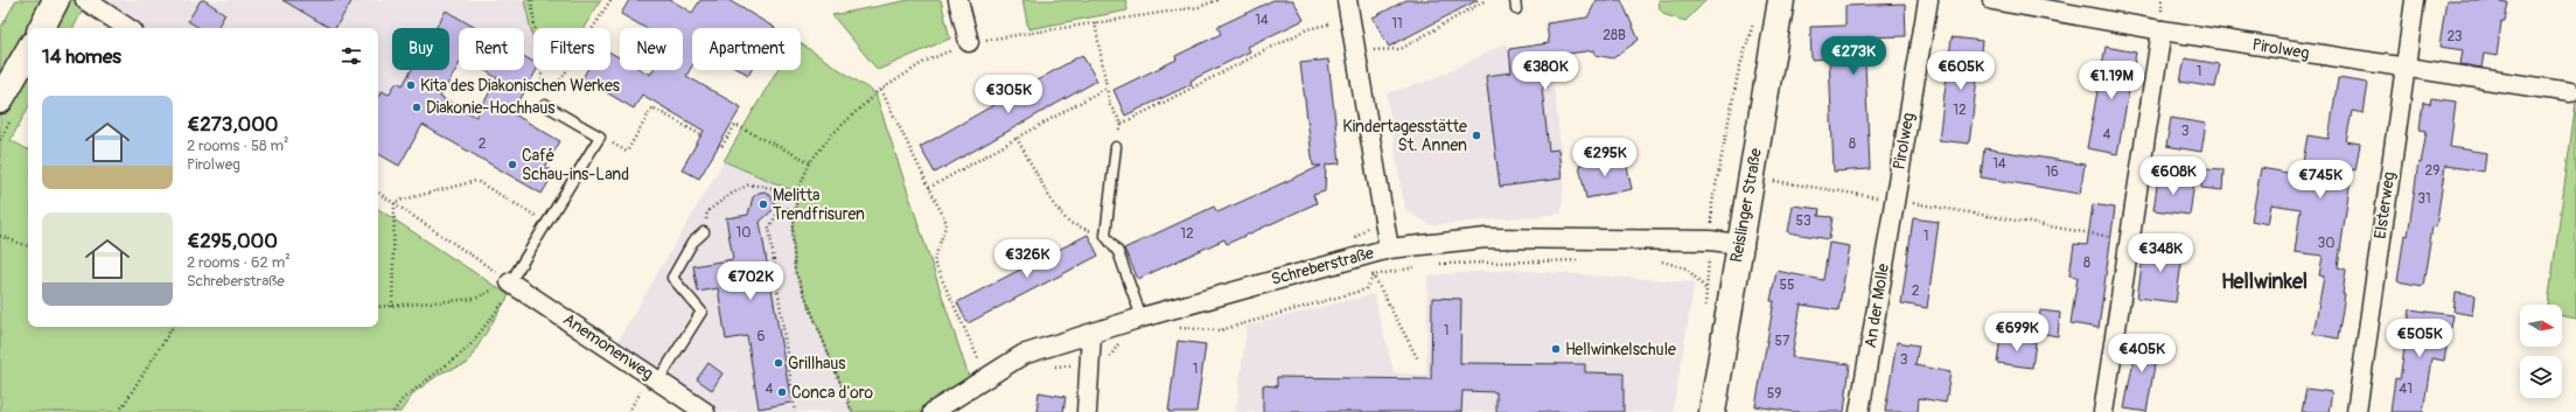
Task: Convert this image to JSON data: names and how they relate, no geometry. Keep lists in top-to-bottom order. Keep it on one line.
{"streets":{"street":["Pirolweg","Reislinger Straße","Elsterweg","Schreberstraße","An der Molle","Anemonenweg"]},"crossings":[["Pirolweg","Elsterweg"],["Pirolweg","An der Molle"],["Reislinger Straße","Schreberstraße"]],"districts":["Hellwinkel"],"places":["Kita des Diakonischen Werkes","Diakonie-Hochhaus","Kindertagesstätte St. Annen","Café Schau-ins-Land","Melitta Trendfrisuren","Hellwinkelschule","Grillhaus","Conca d'oro"],"house_numbers":["14","11","28B","23","1","12","3","4","2","8","14","29","16","31","53","10","12","1","30","8","55","2","1","6","57","3","1","4","41","59"],"north":"right","page":{"chip":["Buy","Rent","Filters","New","Apartment"],"heading":"14 homes","price":["€273K","€380K","€605K","€1.19M","€305K","€295K","€608K","€745K","€348K","€326K","€702K","€699K","€505K","€405K"],"list":[{"name":"€273,000","note":"2 rooms · 58 m² · Pirolweg"},{"name":"€295,000","note":"2 rooms · 62 m² · Schreberstraße"}]}}
